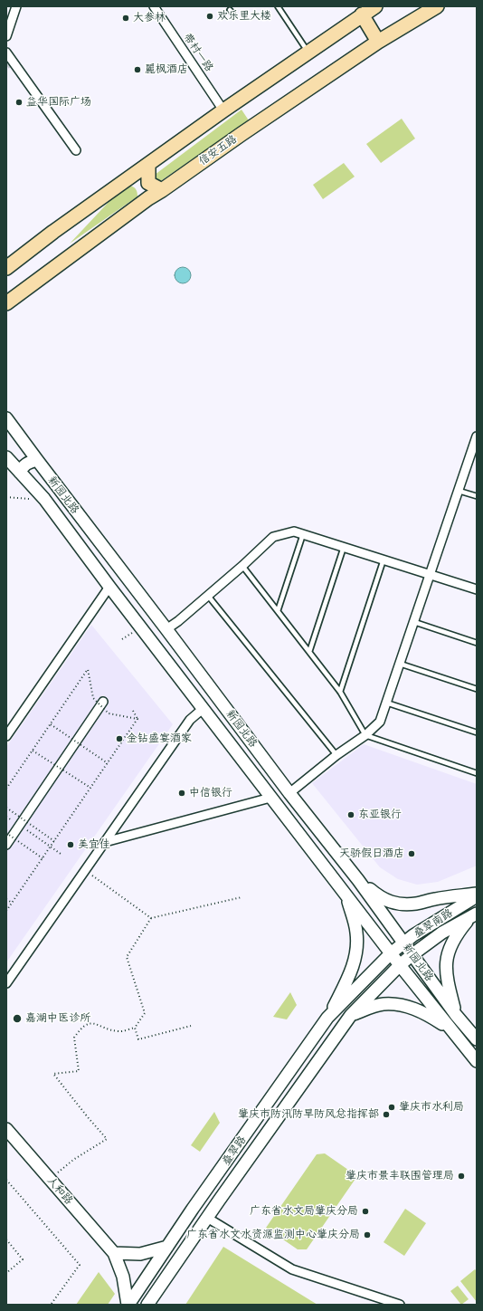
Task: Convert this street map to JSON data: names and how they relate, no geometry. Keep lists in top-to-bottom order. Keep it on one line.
{"streets":{"main road":["信安五路","新园北路","叠翠南路","叠翠路","人和路"],"street":["带村一路"]},"crossings":[["新园北路","叠翠南路"],["新园北路","叠翠路"],["叠翠南路","叠翠路"],["叠翠路","人和路"]],"places":["欢乐里大楼","大参林","麗枫酒店","益华国际广场","金钻盛宴酒家","中信银行","东亚银行","美宜佳","天骄假日酒店","嘉湖中医诊所","肇庆市水利局","肇庆市防汛防旱防风总指挥部","肇庆市景丰联围管理局","广东省水文局肇庆分局","广东省水文水资源监测中心肇庆分局"]}
